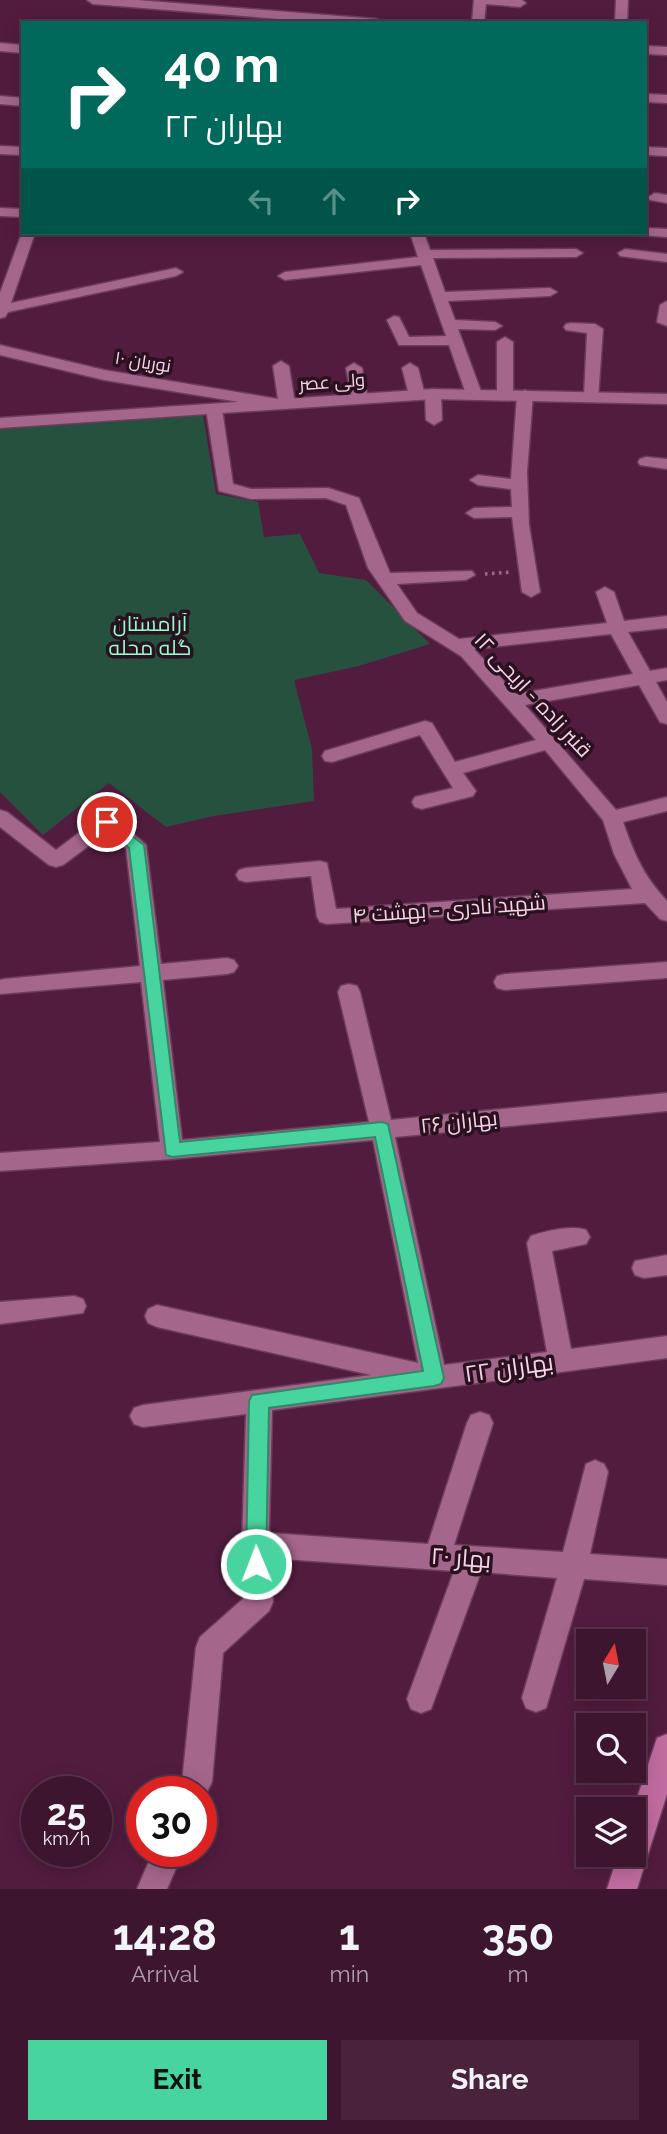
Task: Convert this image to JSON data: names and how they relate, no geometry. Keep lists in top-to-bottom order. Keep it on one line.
{"streets":{"street":["نوریان ۱۰","ولی عصر","قنبر زاده - اریحی ۱۲","شهید نادری - بهشت ۴","بهاران ۲۶","بهاران ۲۲","بهار ۲۰"]},"crossings":[["نوریان ۱۰","ولی عصر"],["ولی عصر","قنبر زاده - اریحی ۱۲"]],"parks":["آرامستان گله محله"],"north":"top","page":{"turn":["40 m","بهاران ۲۲"],"speed":"25 km/h","limit":"30","eta":["14:28","Arrival","1","min","350","m"],"buttons":["Exit","Share"]}}
